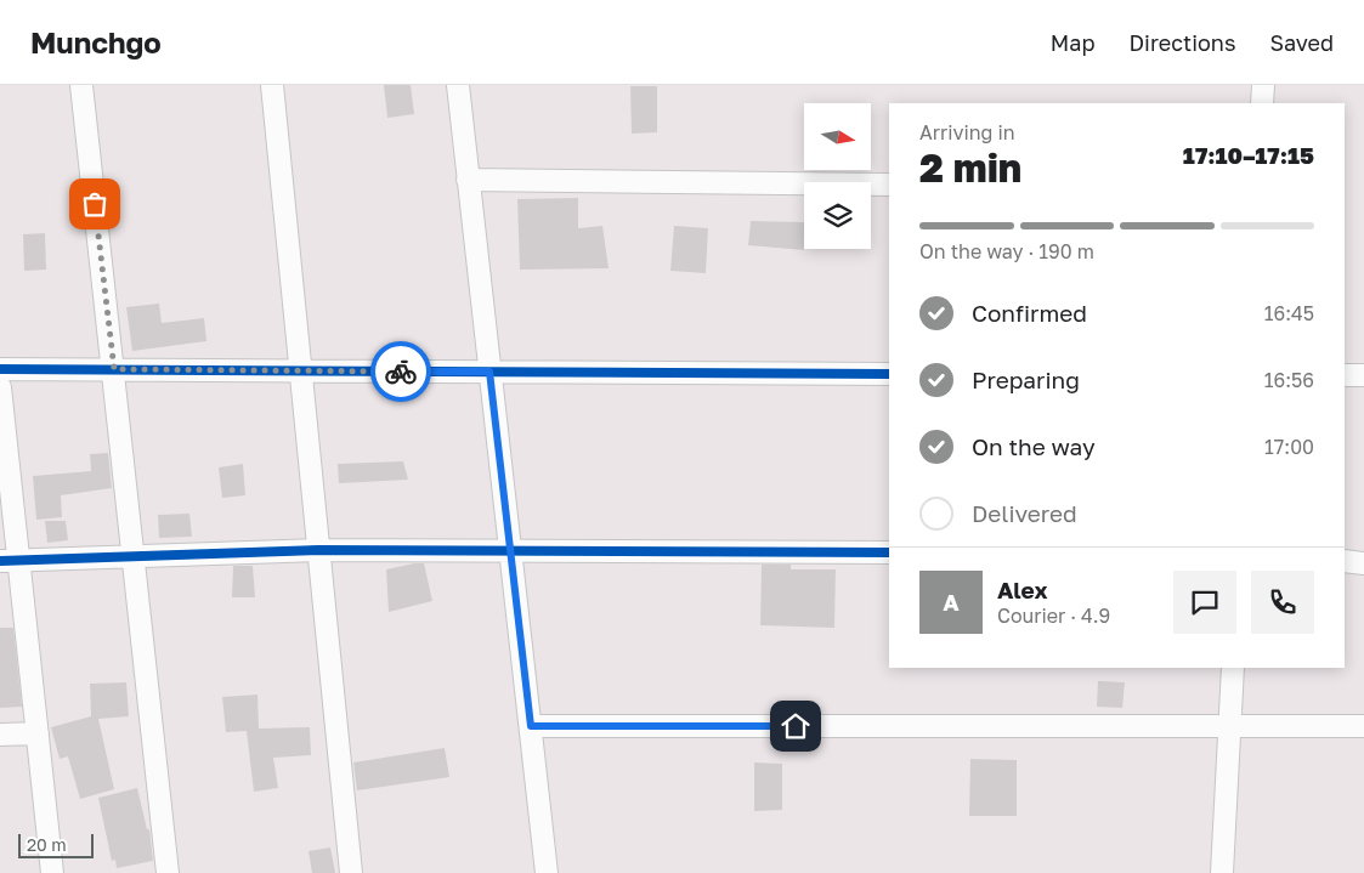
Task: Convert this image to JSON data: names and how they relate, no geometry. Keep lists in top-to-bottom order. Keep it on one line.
{"scale_bar":"20 m","north":"right","page":{"header":"Munchgo","nav":["Map","Directions","Saved"],"heading":["2 min","Arriving in","17:10–17:15"],"panel":["Alex","Courier · 4.9"],"bar":"On the way · 190 m","list":[["Confirmed","16:45"],["Preparing","16:56"],["On the way","17:00"],"Delivered"],"round":"A","scale":"20 m"}}
